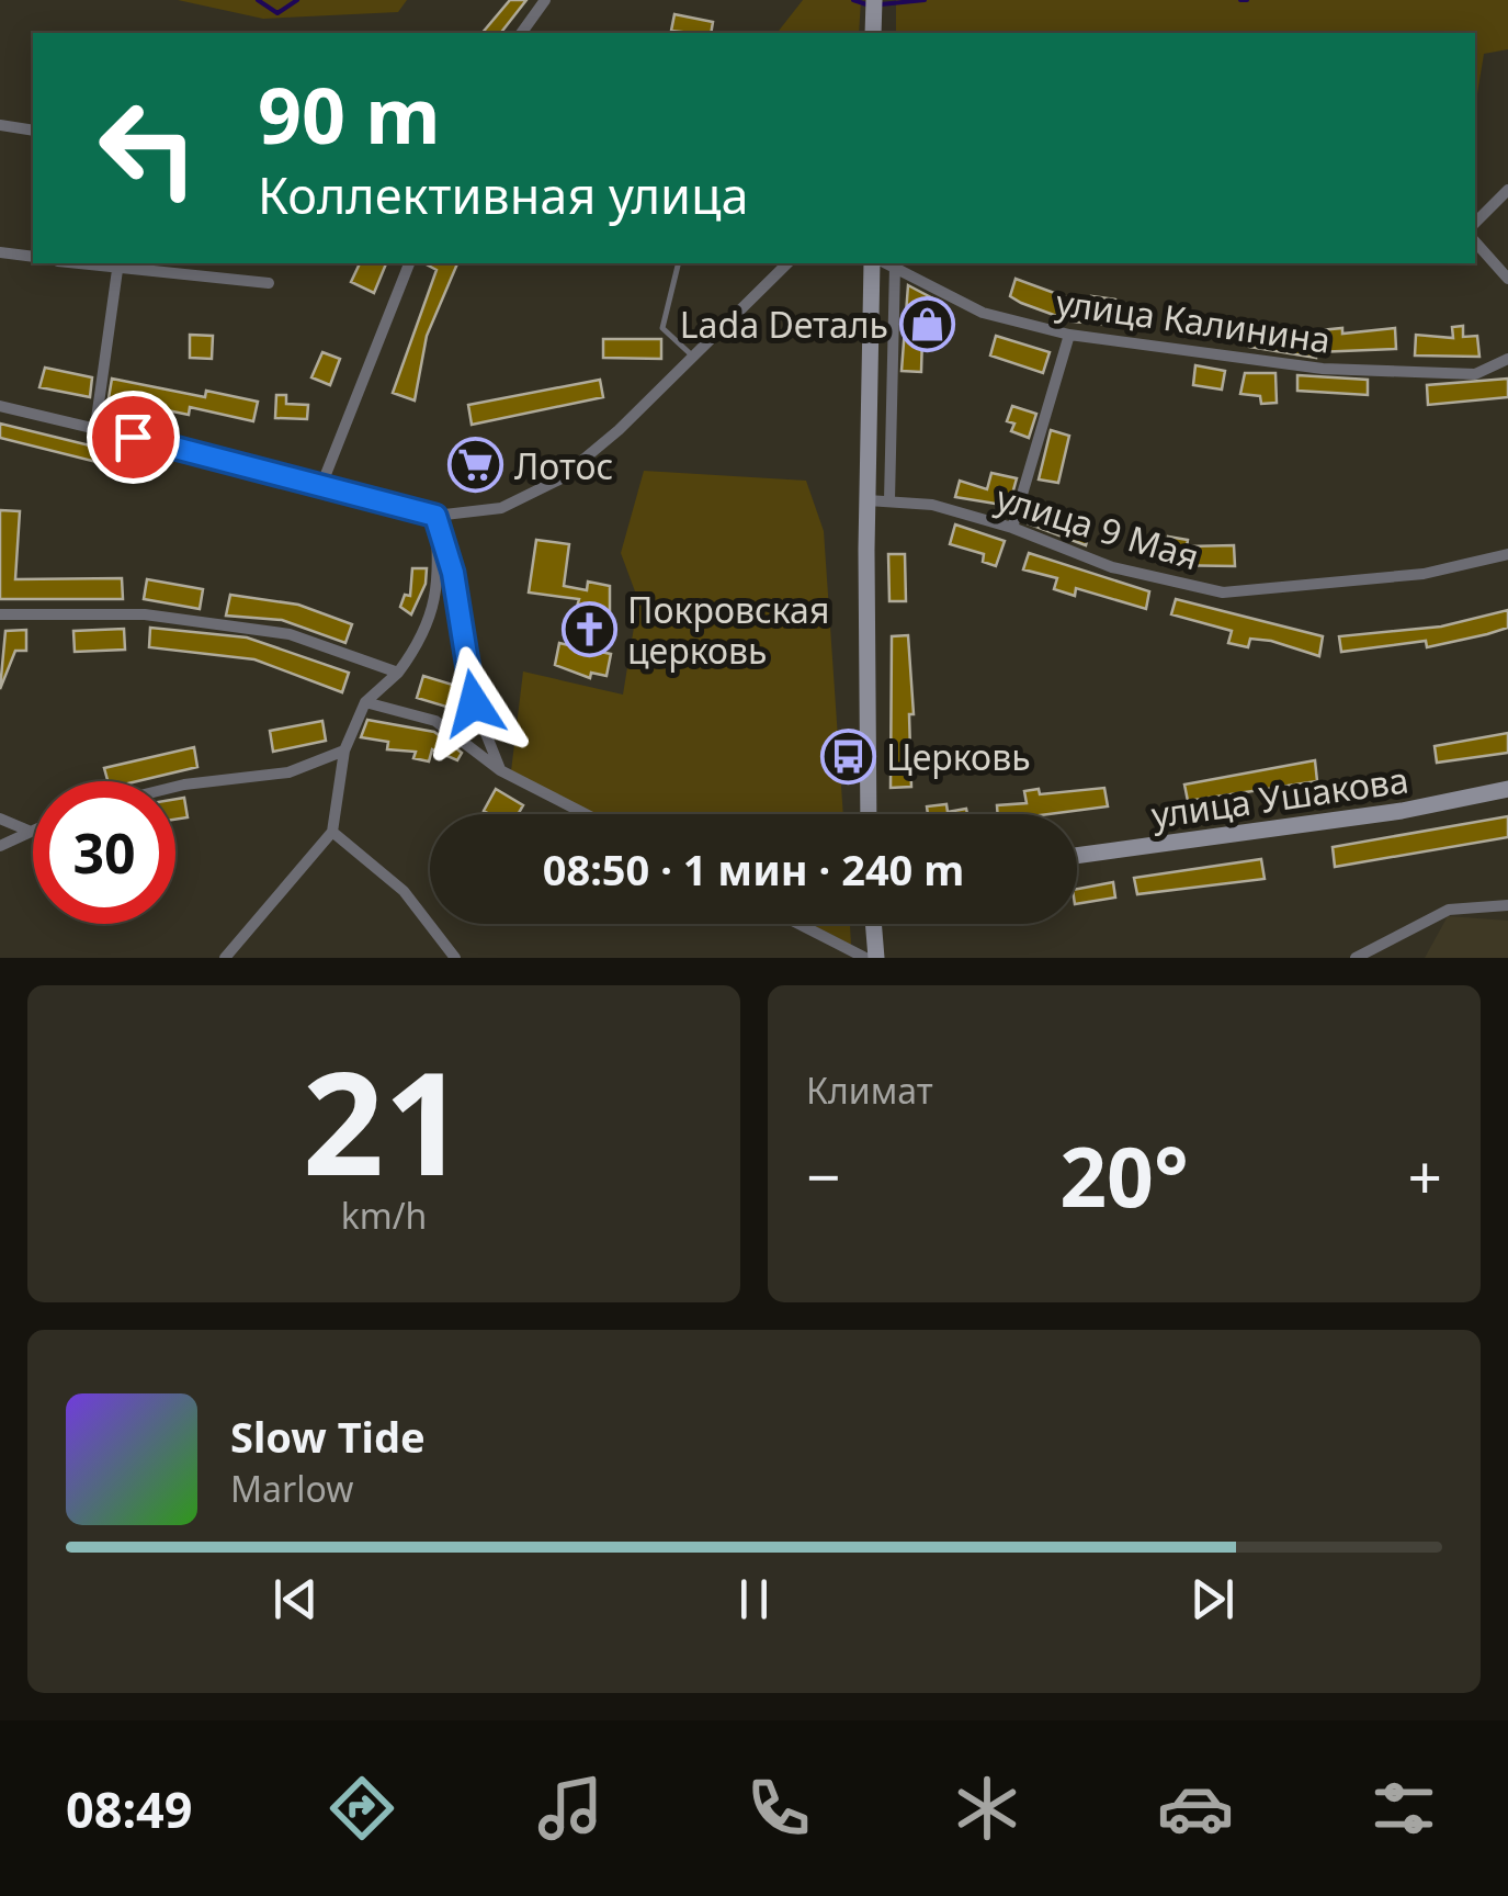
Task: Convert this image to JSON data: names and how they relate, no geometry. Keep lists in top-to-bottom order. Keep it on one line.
{"streets":{"main road":["улица Ушакова"],"street":["улица Калинина","улица 9 Мая"]},"places":{"shop":["Lada Dеталь"],"supermarket":["Лотос"],"church":["Покровская церковь"],"bus stop":["Церковь"]},"page":{"turn":["90 m","Коллективная улица"],"limit":"30","trip":"08:50 · 1 мин · 240 m","tile":[["21","km/h"],"Климат"],"heat":["−","20°","+"],"song":["Slow Tide","Marlow"],"tabs":"08:49"}}
